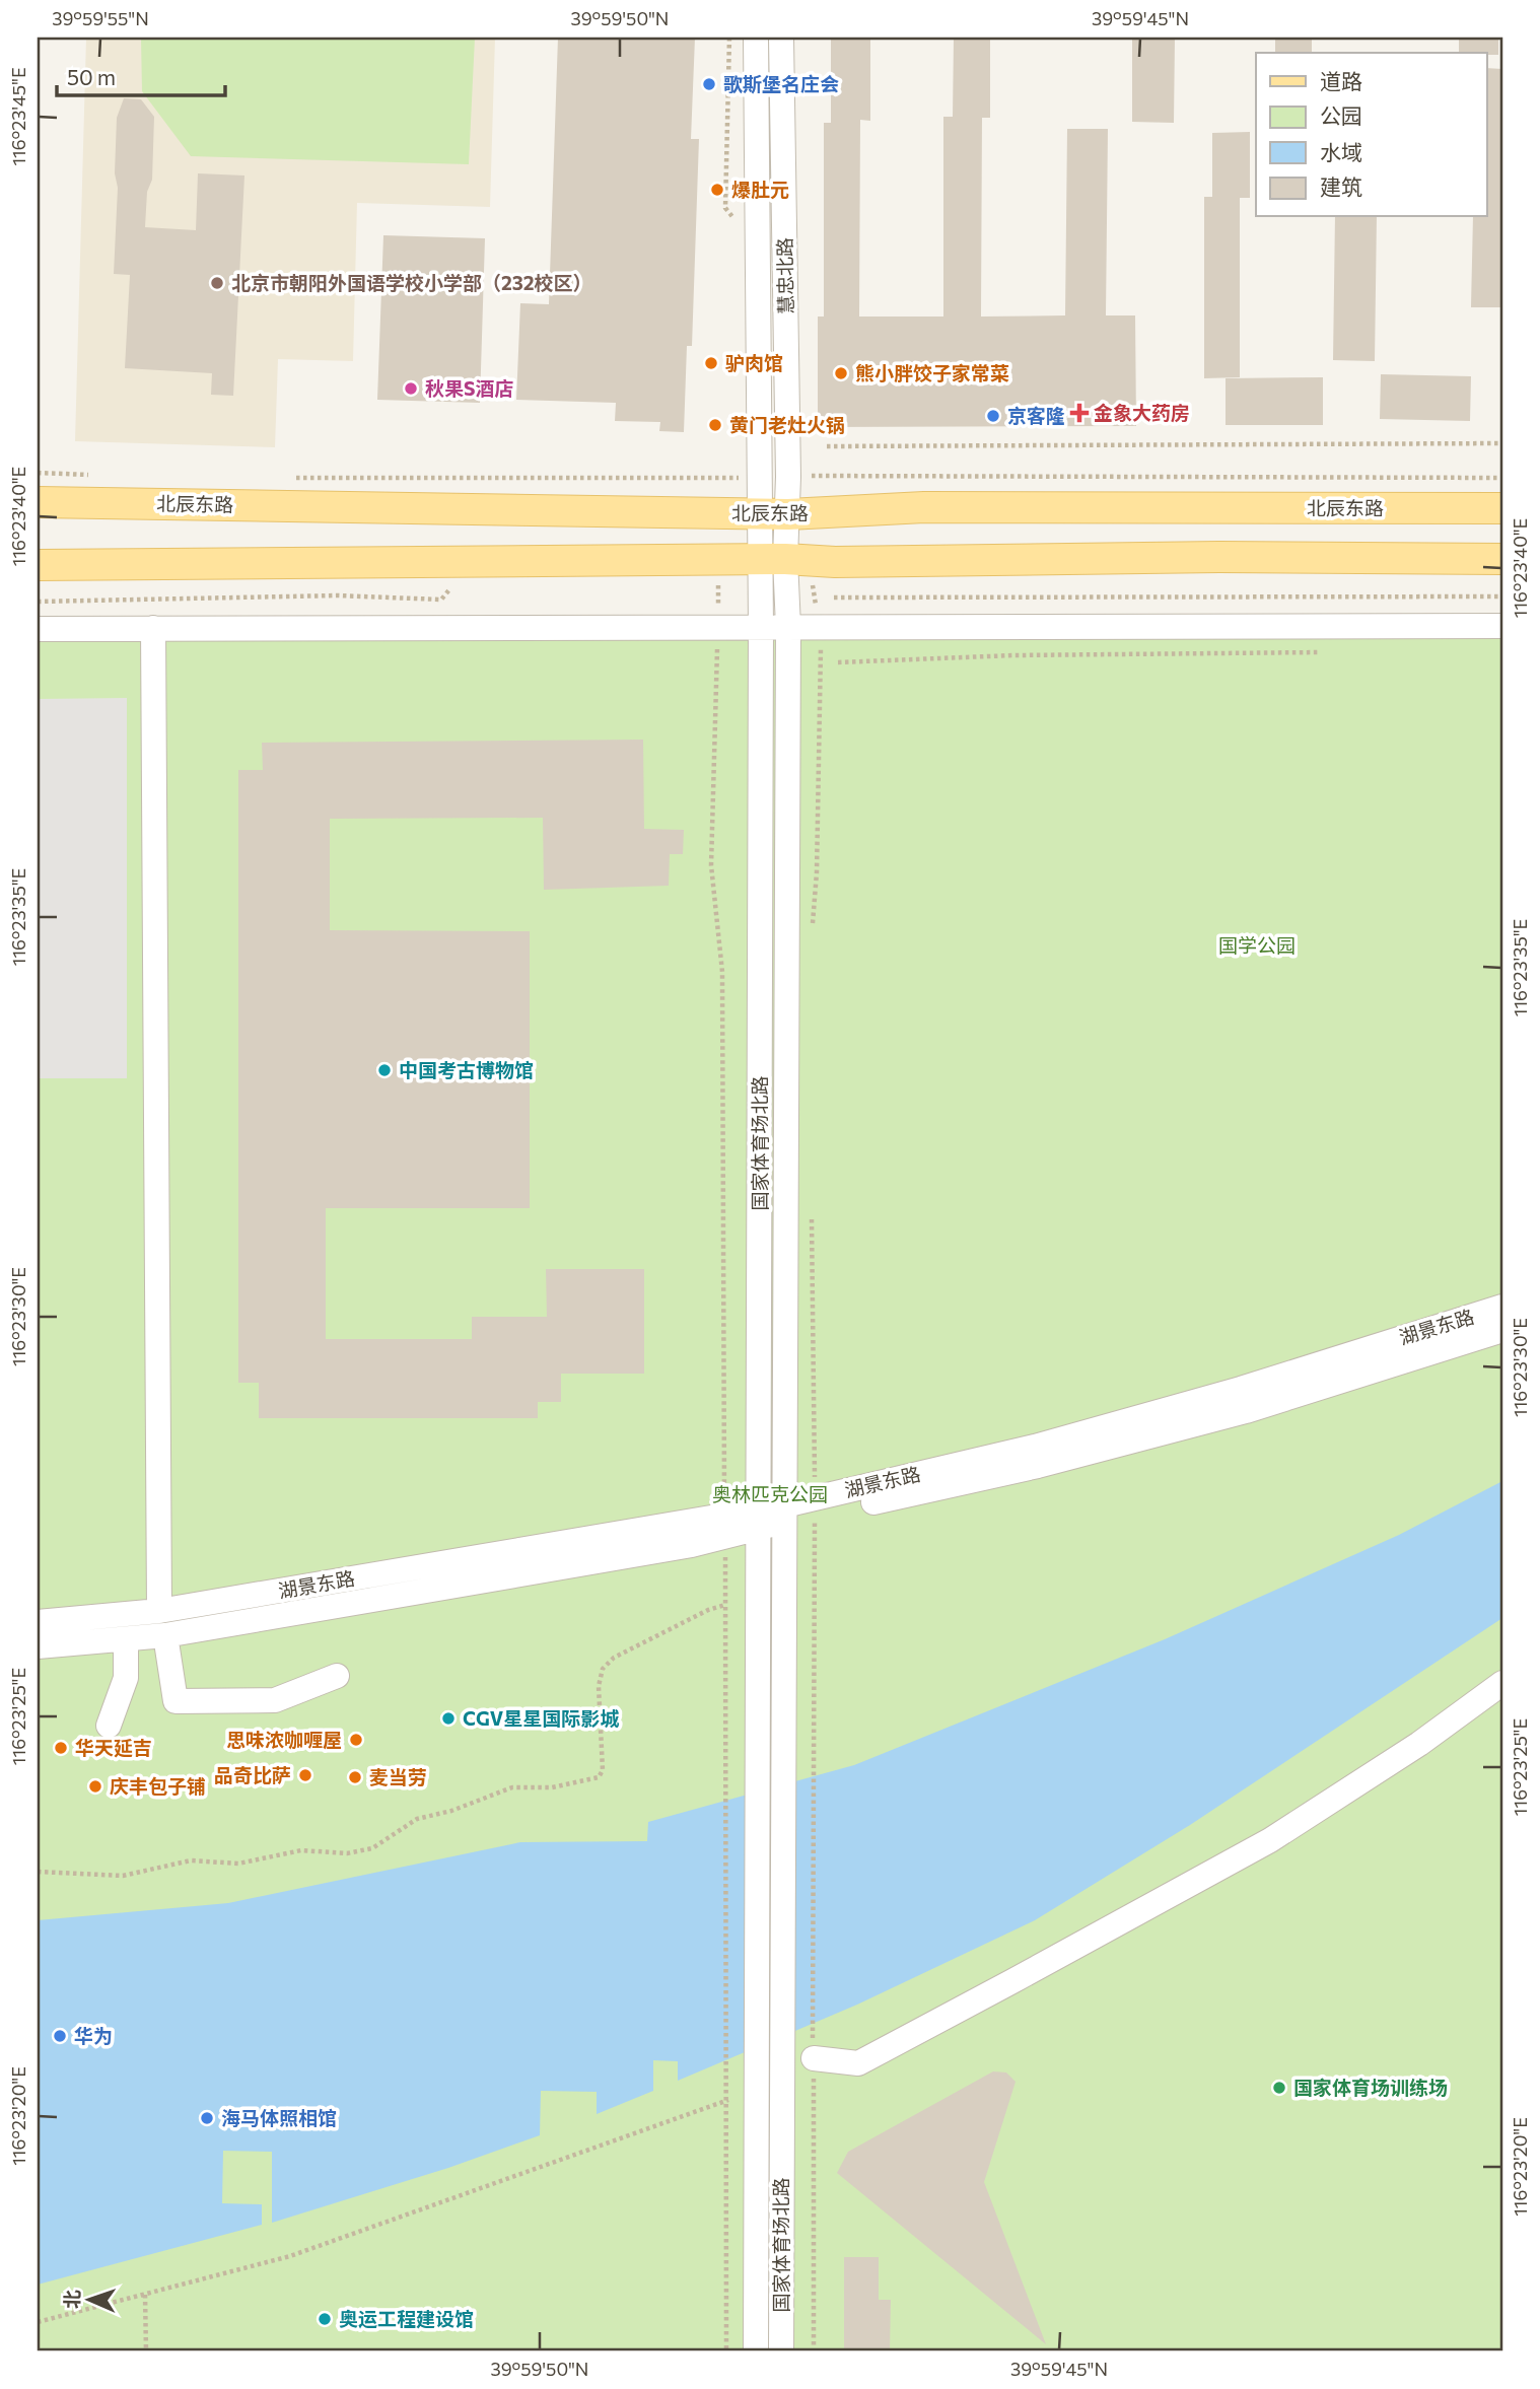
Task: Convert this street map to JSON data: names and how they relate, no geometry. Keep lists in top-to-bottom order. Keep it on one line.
{"streets":{"main road":["北辰东路"],"street":["慧忠北路","国家体育场北路","湖景东路"]},"crossings":[["慧忠北路","北辰东路"],["慧忠北路","国家体育场北路"],["北辰东路","国家体育场北路"],["国家体育场北路","湖景东路"]],"parks":["国学公园","奥林匹克公园"],"places":{"other":["歌斯堡名庄会","爆肚元","北京市朝阳外国语学校小学部（232校区）","驴肉馆","熊小胖饺子家常菜","秋果S酒店","京客隆","黄门老灶火锅","中国考古博物馆","CGV星星国际影城","思味浓咖喱屋","华天延吉","品奇比萨","麦当劳","庆丰包子铺","华为","国家体育场训练场","海马体照相馆","奥运工程建设馆"],"health":["金象大药房"]},"legend":["道路","公园","水域","建筑"],"scale_bar":"50 m","north":"left","coordinates":["39°59'55\"N","39°59'50\"N","39°59'45\"N","116°23'45\"E","116°23'40\"E","116°23'35\"E","116°23'30\"E","116°23'25\"E","116°23'20\"E"]}
